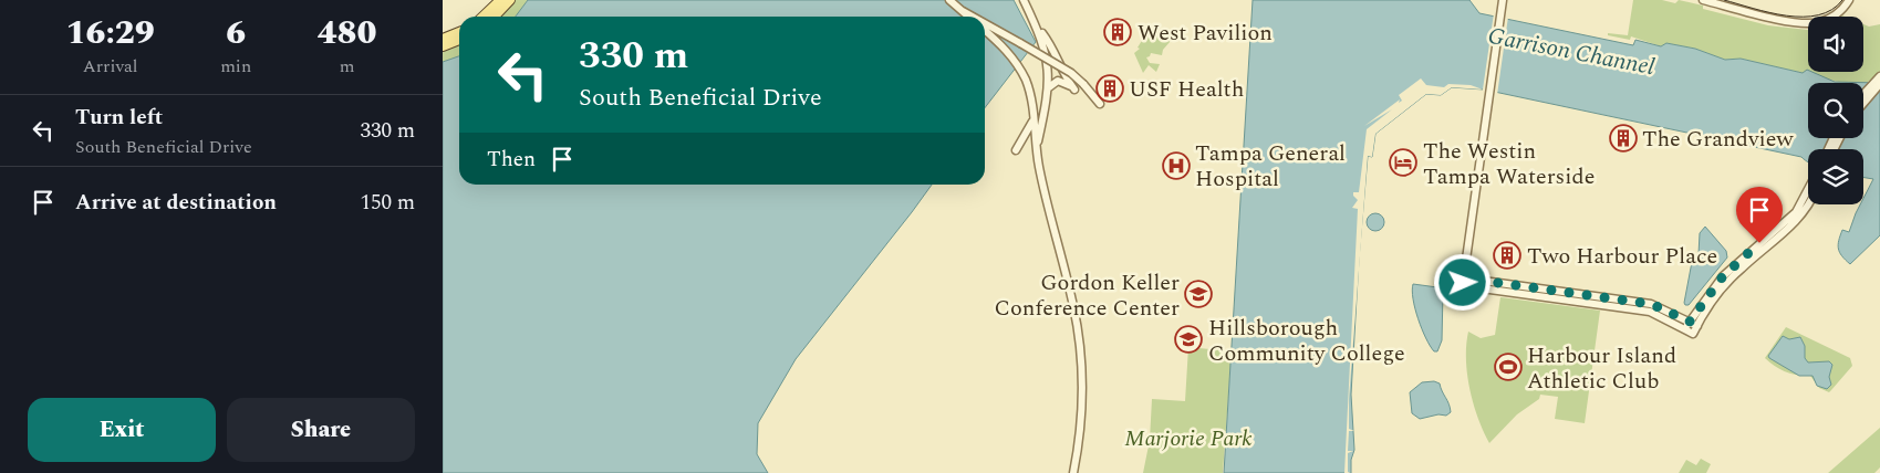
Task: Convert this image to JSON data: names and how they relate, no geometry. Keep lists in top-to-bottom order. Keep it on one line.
{"water":["Garrison Channel"],"parks":["Marjorie Park"],"places":{"building":["West Pavilion","USF Health","The Grandview","Two Harbour Place"],"hotel":["The Westin Tampa Waterside"],"hospital":["Tampa General Hospital"],"school or university":["Gordon Keller Conference Center","Hillsborough Community College"],"sports":["Harbour Island Athletic Club"]},"page":{"eta":["16:29","Arrival","6","min","480","m"],"turn":["330 m","South Beneficial Drive"],"list":[{"name":"Turn left","note":"South Beneficial Drive","value":"330 m"},{"name":"Arrive at destination","value":"150 m"}],"then":"Then","buttons":["Exit","Share"]}}
